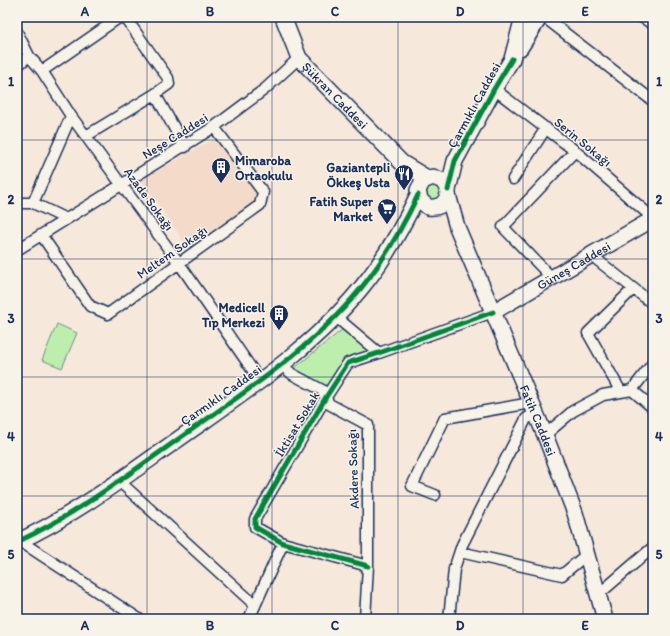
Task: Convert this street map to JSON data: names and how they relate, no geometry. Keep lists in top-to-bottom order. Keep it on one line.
{"streets":{"main road":["Şükran Caddesi","Çarmıklı Caddesi","Güneş Caddesi","Fatih Caddesi"],"street":["Neşe Caddesi","Serin Sokağı","Azade Sokağı","Meltem Sokağı","İktisat Sokak","Akdere Sokağı"]},"crossings":[["Şükran Caddesi","Neşe Caddesi"],["Çarmıklı Caddesi","Serin Sokağı"],["Çarmıklı Caddesi","Azade Sokağı"],["Çarmıklı Caddesi","Akdere Sokağı"],["Neşe Caddesi","Azade Sokağı"],["Neşe Caddesi","Meltem Sokağı"],["Serin Sokağı","Güneş Caddesi"],["Azade Sokağı","Meltem Sokağı"],["Güneş Caddesi","Fatih Caddesi"],["Güneş Caddesi","İktisat Sokak"],["Fatih Caddesi","İktisat Sokak"],["İktisat Sokak","Akdere Sokağı"]],"places":{"building":["Mimaroba Ortaokulu","Medicell Tıp Merkezi"],"restaurant":["Gaziantepli Ökkeş Usta"],"supermarket":["Fatih Super Market"]},"grid":{"columns":["A","B","C","D","E"],"rows":["1","2","3","4","5"]}}
